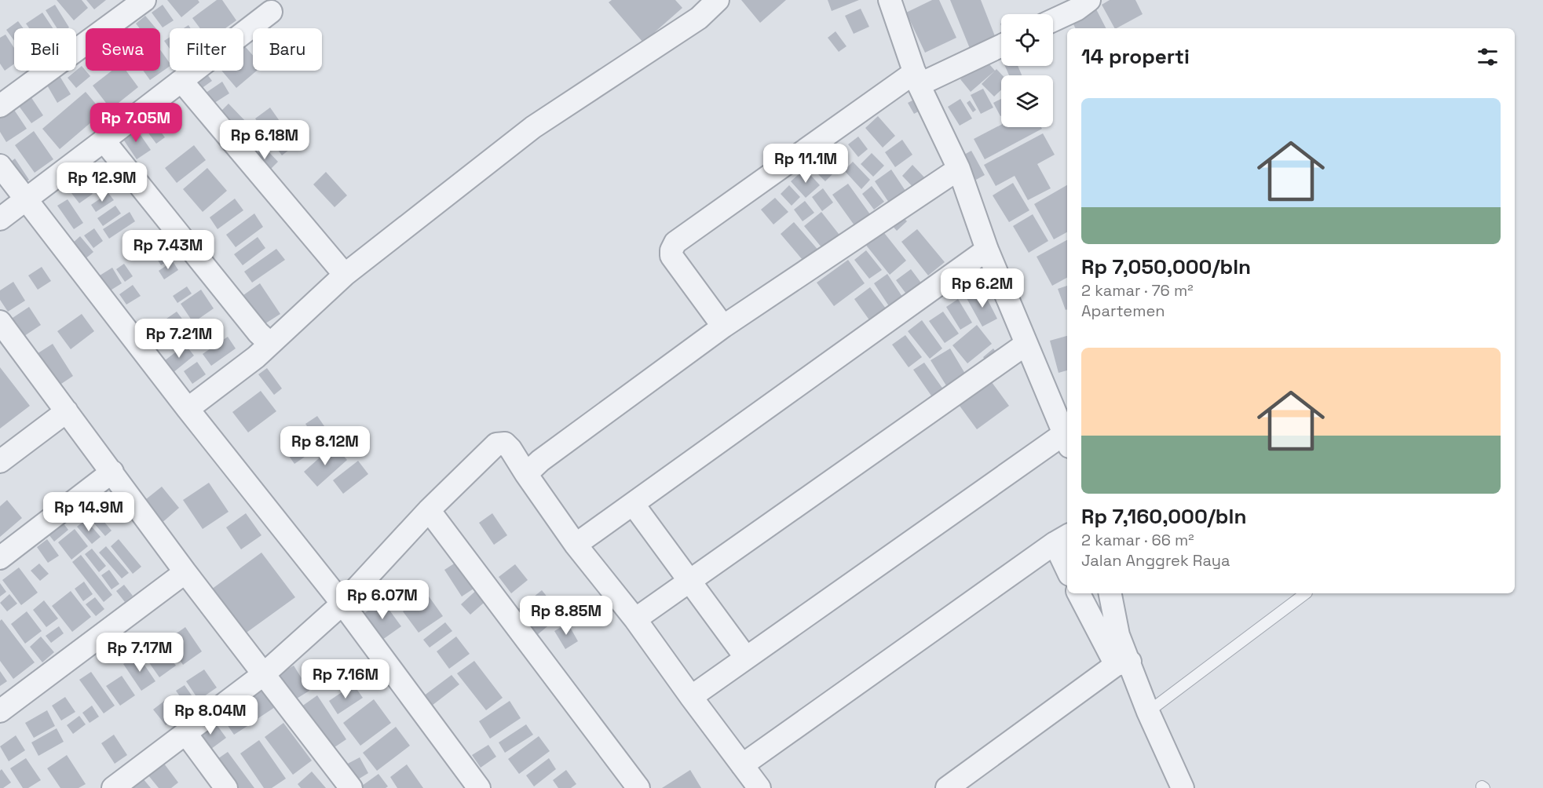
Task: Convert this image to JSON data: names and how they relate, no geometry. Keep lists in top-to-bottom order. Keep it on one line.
{"page":{"chip":["Beli","Sewa","Filter","Baru"],"heading":"14 properti","list":[{"name":"Rp 7,050,000/bln","note":"2 kamar · 76 m² · Apartemen"},{"name":"Rp 7,160,000/bln","note":"2 kamar · 66 m² · Jalan Anggrek Raya"}],"price":["Rp 7.05M","Rp 6.18M","Rp 11.1M","Rp 12.9M","Rp 7.43M","Rp 6.2M","Rp 7.21M","Rp 8.12M","Rp 14.9M","Rp 6.07M","Rp 8.85M","Rp 7.17M","Rp 7.16M","Rp 8.04M"]}}
